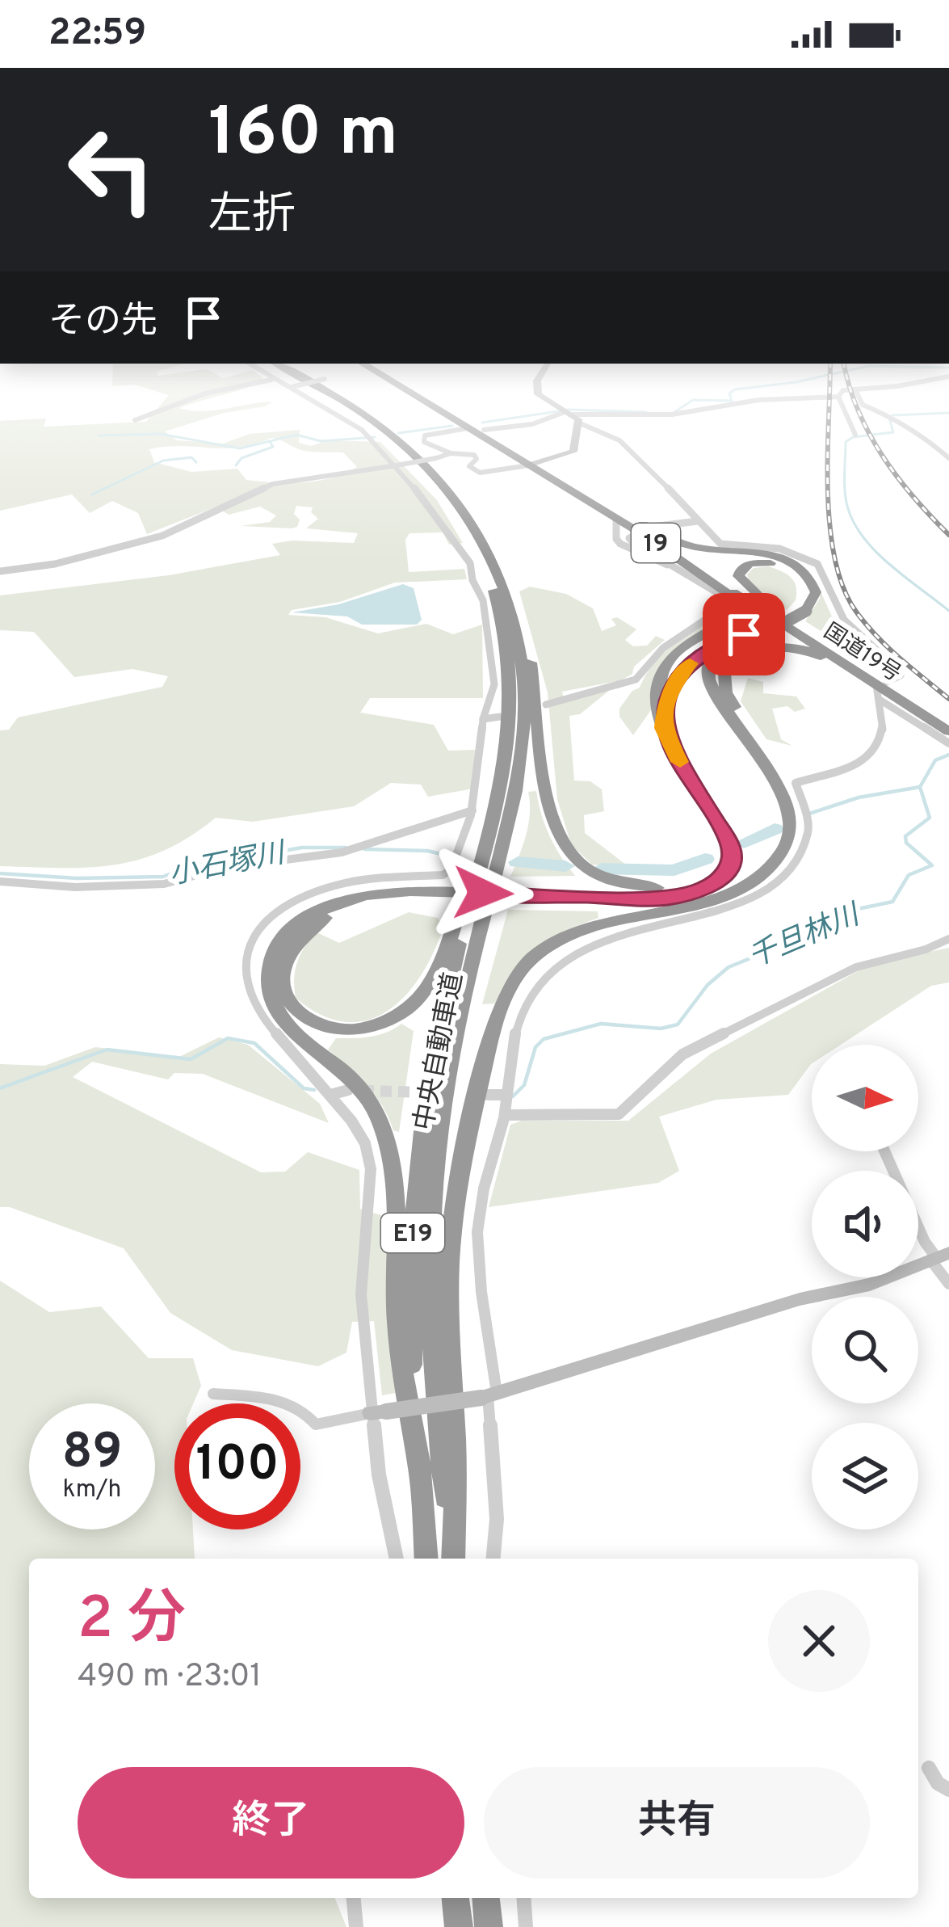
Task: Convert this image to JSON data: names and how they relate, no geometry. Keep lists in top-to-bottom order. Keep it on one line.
{"streets":{"highway":["19","国道19号","中央自動車道","E19"]},"water":["小石塚川","千旦林川"],"north":"right","page":{"status":"22:59","turn":["160 m","左折"],"then":"その先","speed":"89 km/h","limit":"100","heading":["2 分","490 m · 23:01"],"buttons":["終了","共有"]}}
